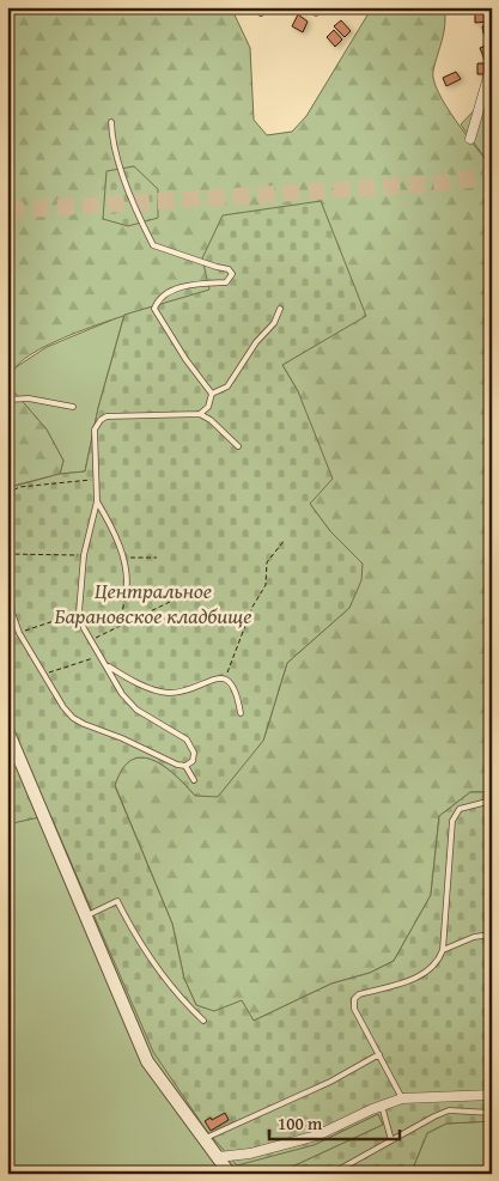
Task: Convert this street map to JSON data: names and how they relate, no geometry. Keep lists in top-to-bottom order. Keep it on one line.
{"parks":["Центральное Барановское кладбище"],"scale_bar":"100 m"}
